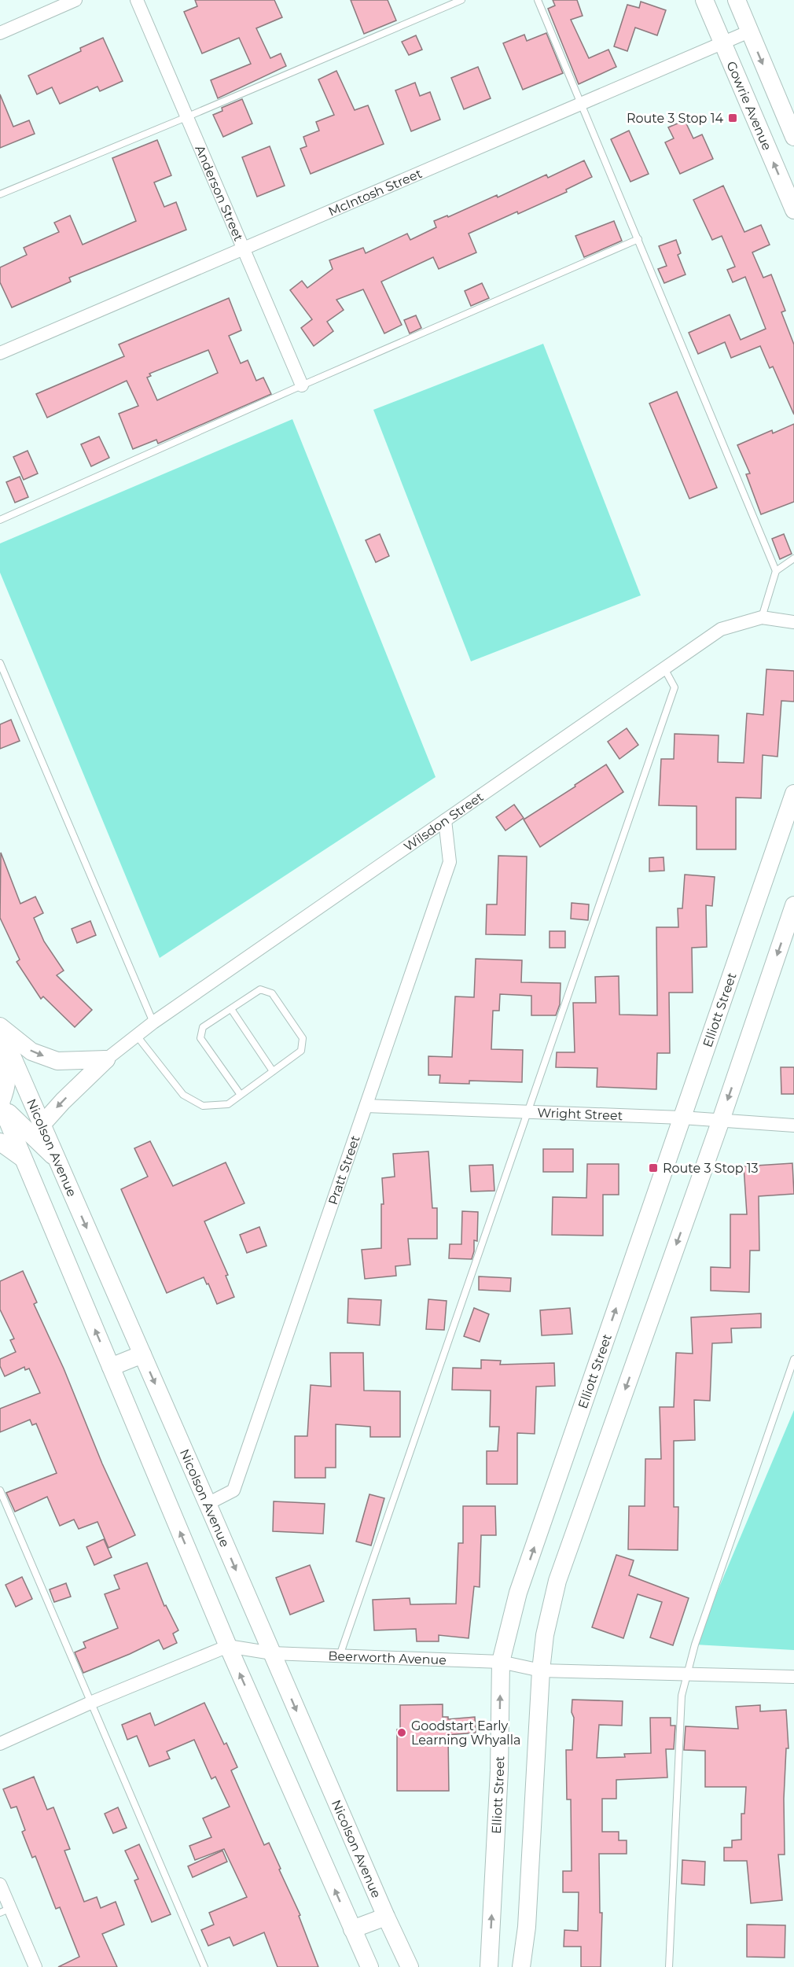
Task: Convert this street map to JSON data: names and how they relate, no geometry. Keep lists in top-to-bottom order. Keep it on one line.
{"streets":{"street":["Gowrie Avenue","McIntosh Street","Anderson Street","Wilsdon Street","Elliott Street","Wright Street","Nicolson Avenue","Pratt Street","Beerworth Avenue"]},"crossings":[["Gowrie Avenue","McIntosh Street"],["McIntosh Street","Anderson Street"],["Wilsdon Street","Pratt Street"],["Elliott Street","Wright Street"],["Elliott Street","Beerworth Avenue"],["Wright Street","Pratt Street"],["Nicolson Avenue","Pratt Street"],["Nicolson Avenue","Beerworth Avenue"]],"places":{"transit":["Route 3 Stop 14","Route 3 Stop 13"],"other":["Goodstart Early Learning Whyalla"]}}
